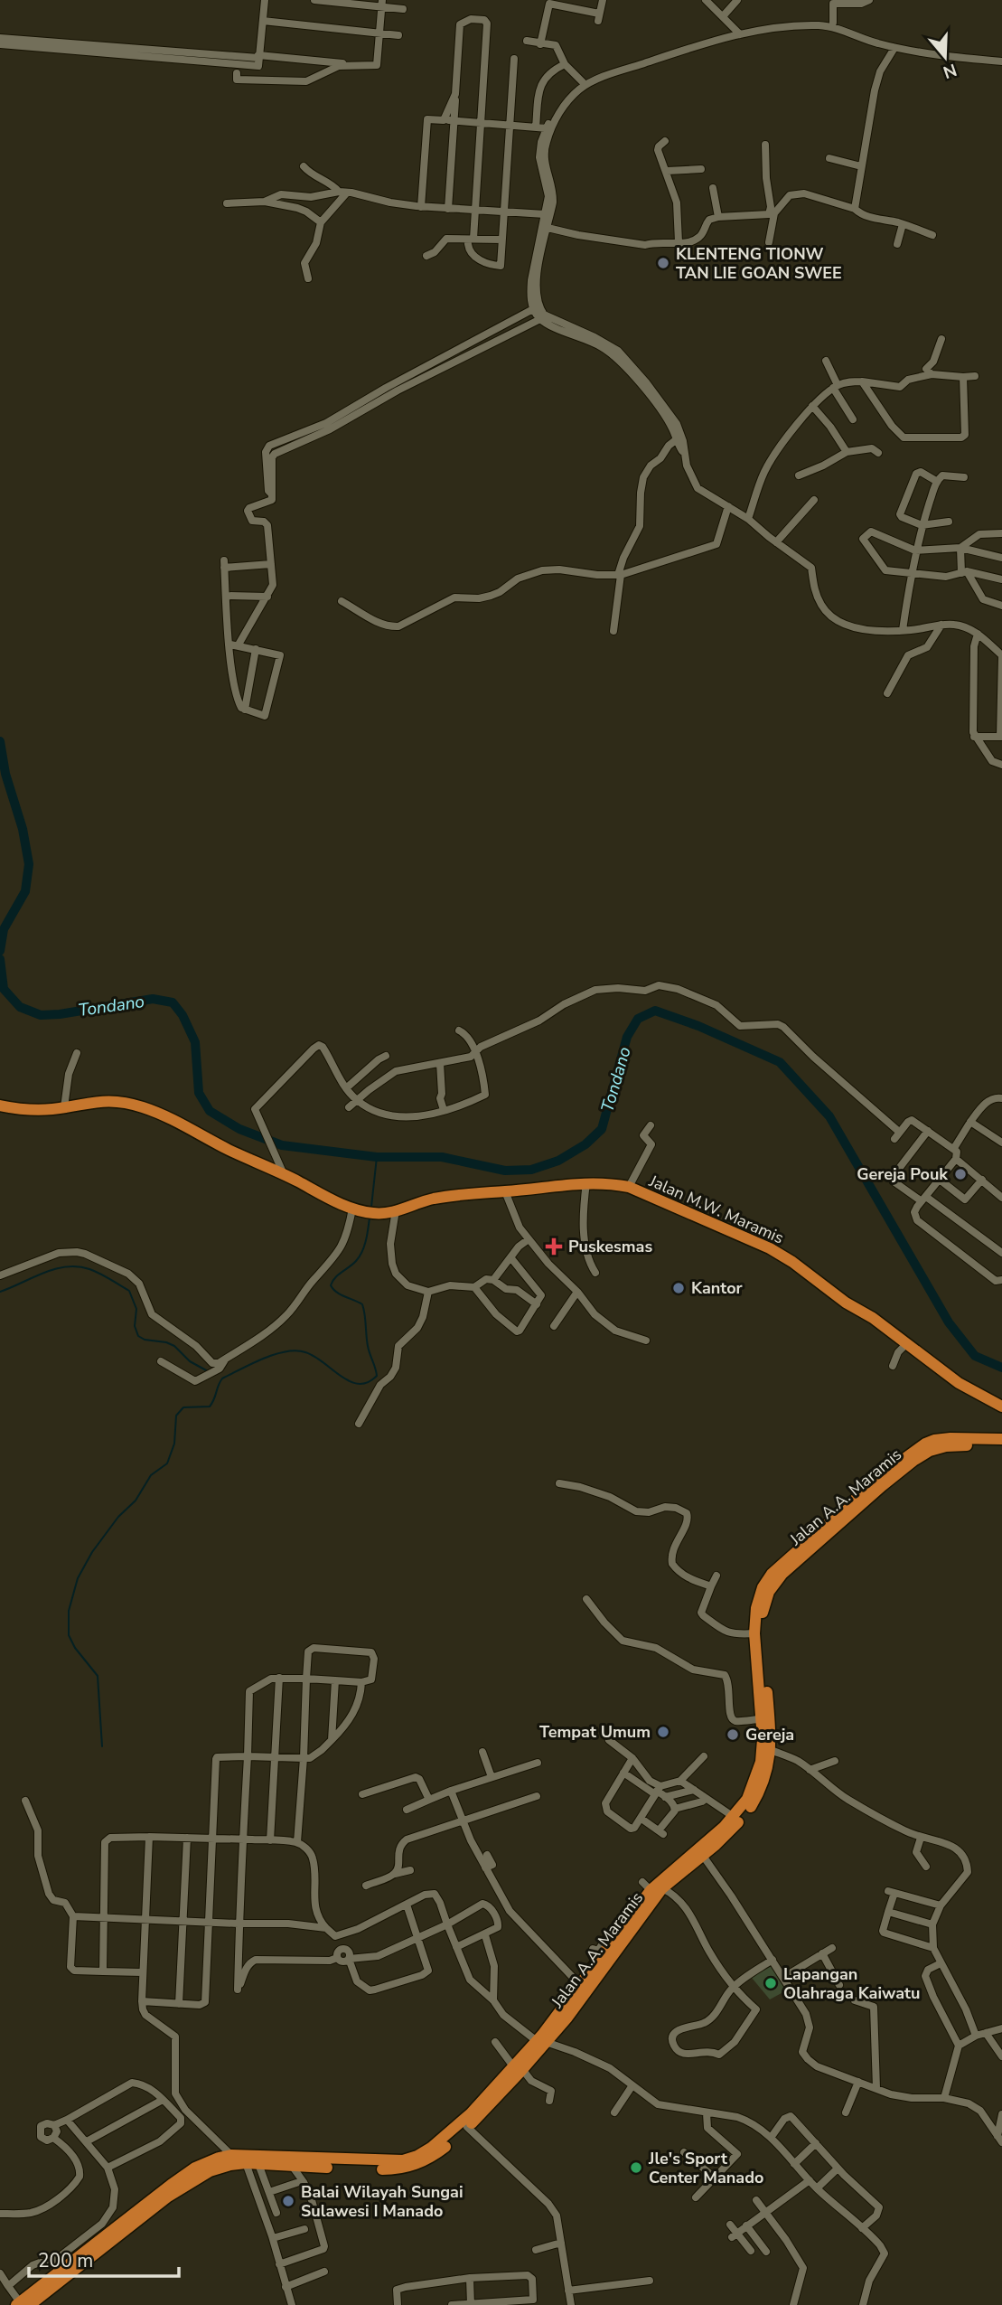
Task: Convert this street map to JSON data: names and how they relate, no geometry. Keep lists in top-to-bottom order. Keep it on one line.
{"streets":{"highway":["Jalan M.W. Maramis","Jalan A.A. Maramis"]},"water":["Tondano"],"places":{"other":["KLENTENG TIONW TAN LIE GOAN SWEE","Gereja Pouk","Kantor","Tempat Umum","Gereja","Lapangan Olahraga Kaiwatu","Jle's Sport Center Manado","Balai Wilayah Sungai Sulawesi I Manado"],"health":["Puskesmas"]},"scale_bar":"200 m","north":"bottom"}
